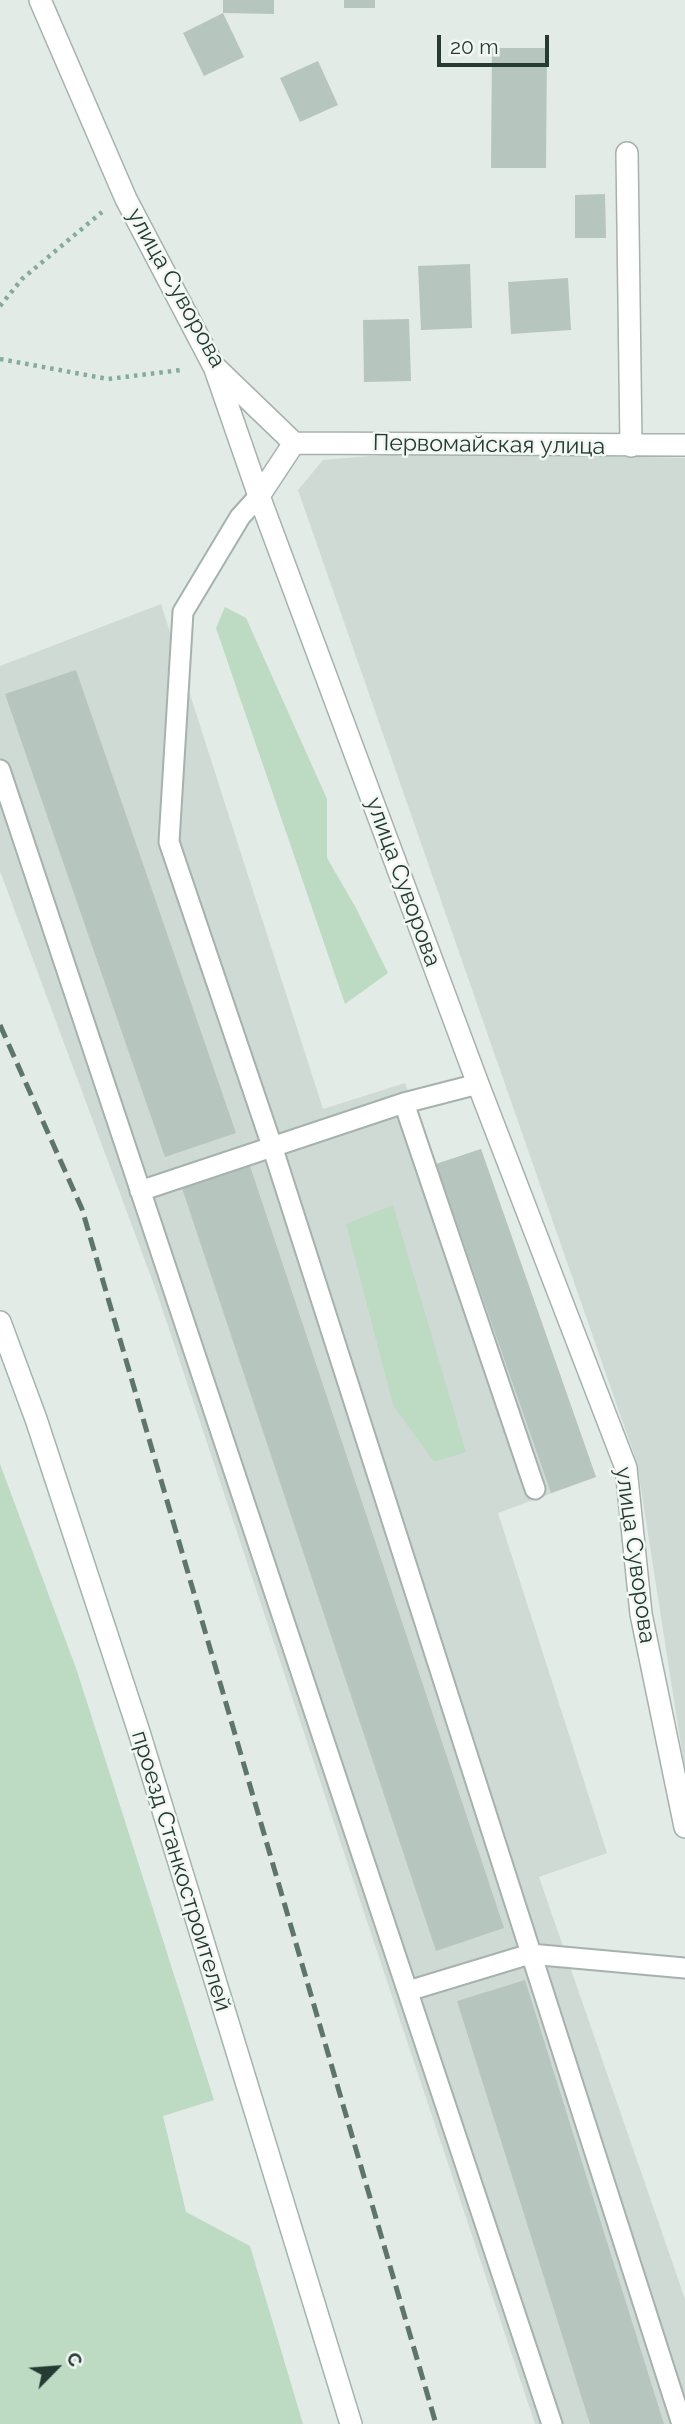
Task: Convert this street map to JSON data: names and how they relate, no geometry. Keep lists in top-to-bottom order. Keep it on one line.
{"streets":{"street":["улица Суворова","Первомайская улица","проезд Станкостроителей"]},"crossings":[["улица Суворова","Первомайская улица"]],"scale_bar":"20 m","north":"top right"}
